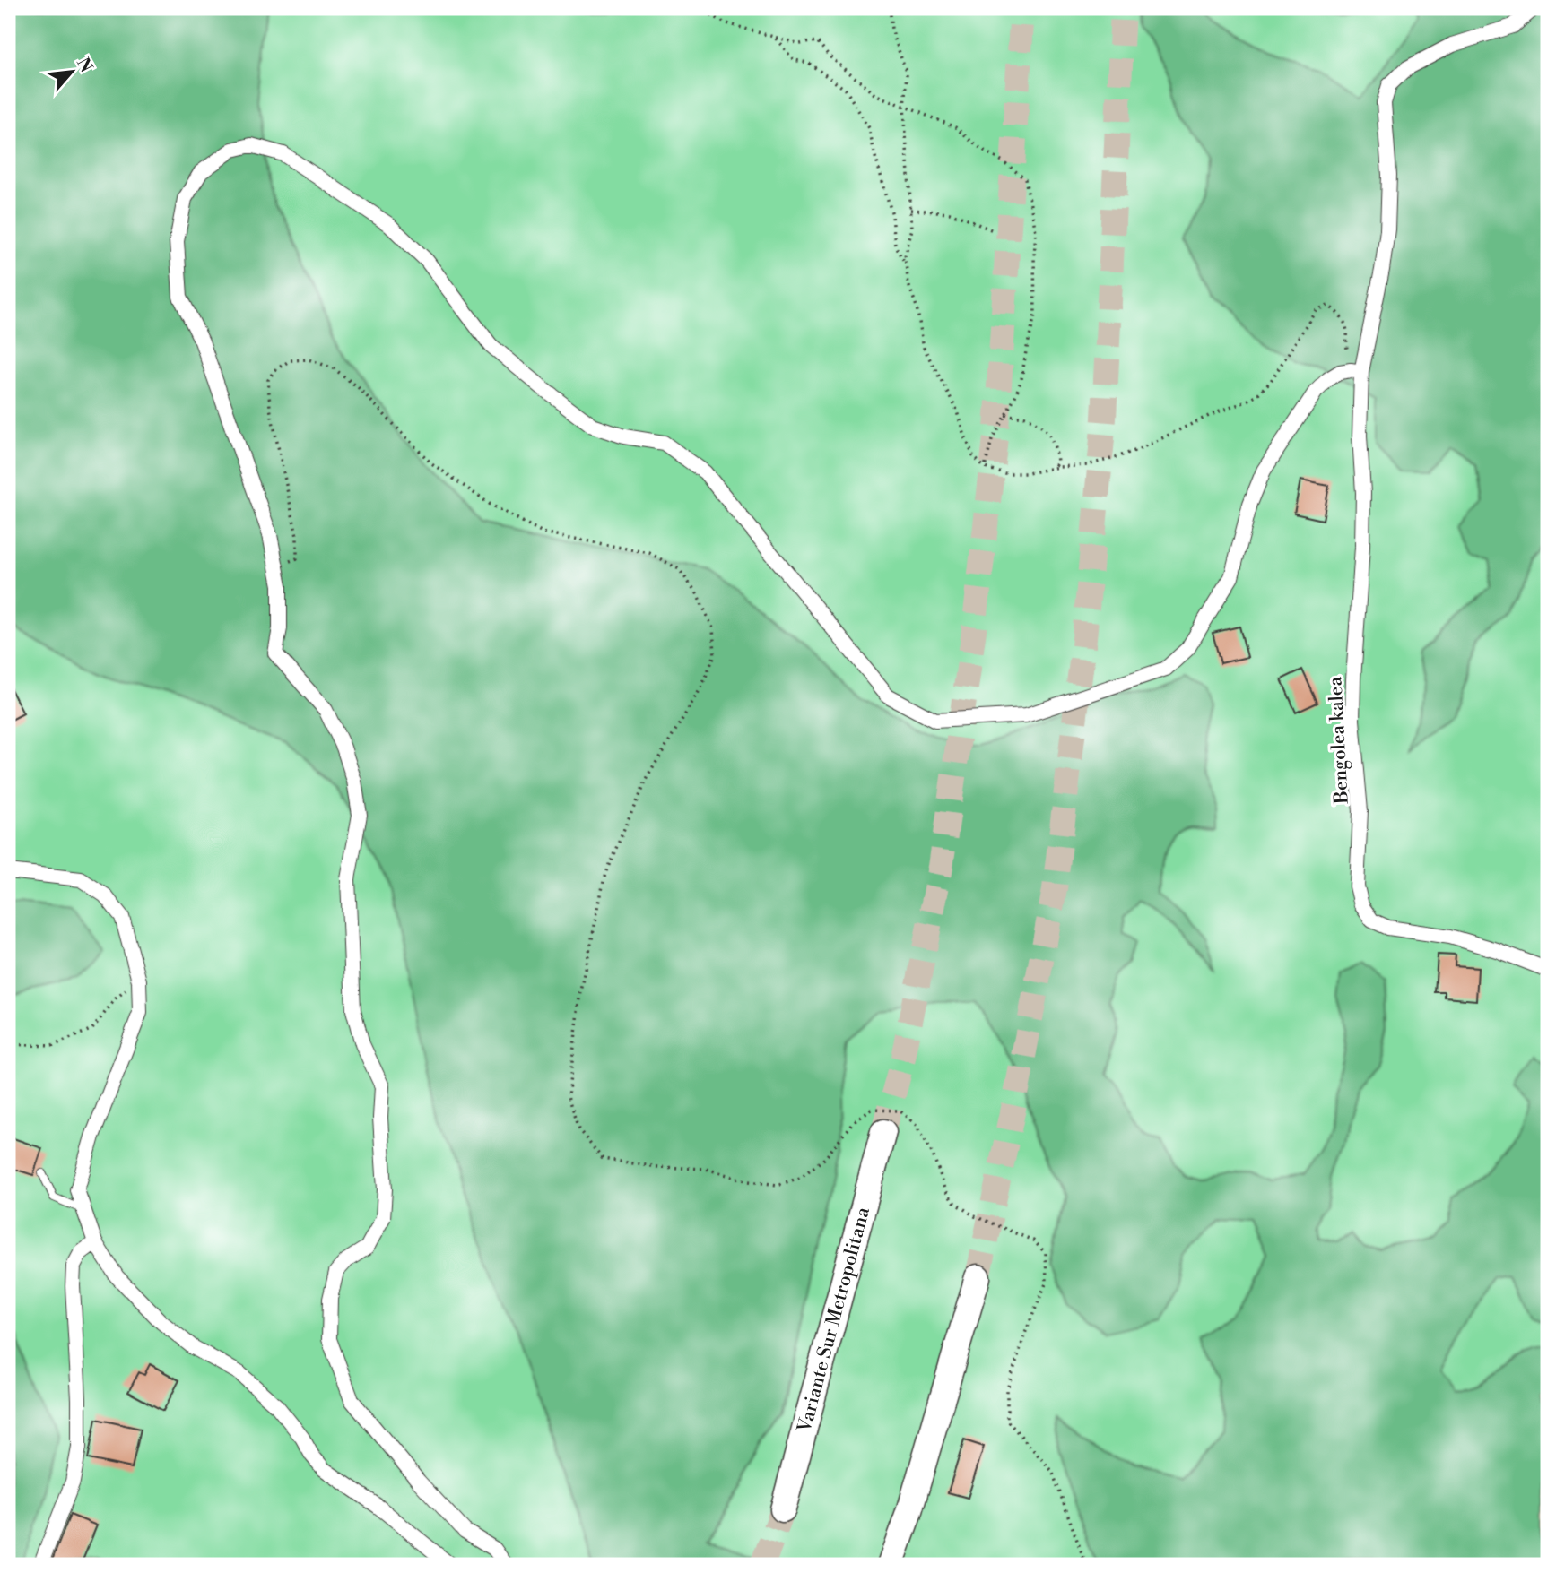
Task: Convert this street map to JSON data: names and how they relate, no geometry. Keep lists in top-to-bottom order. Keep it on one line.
{"streets":{"highway":["Variante Sur Metropolitana"],"street":["Bengolea kalea"]},"north":"top right"}
